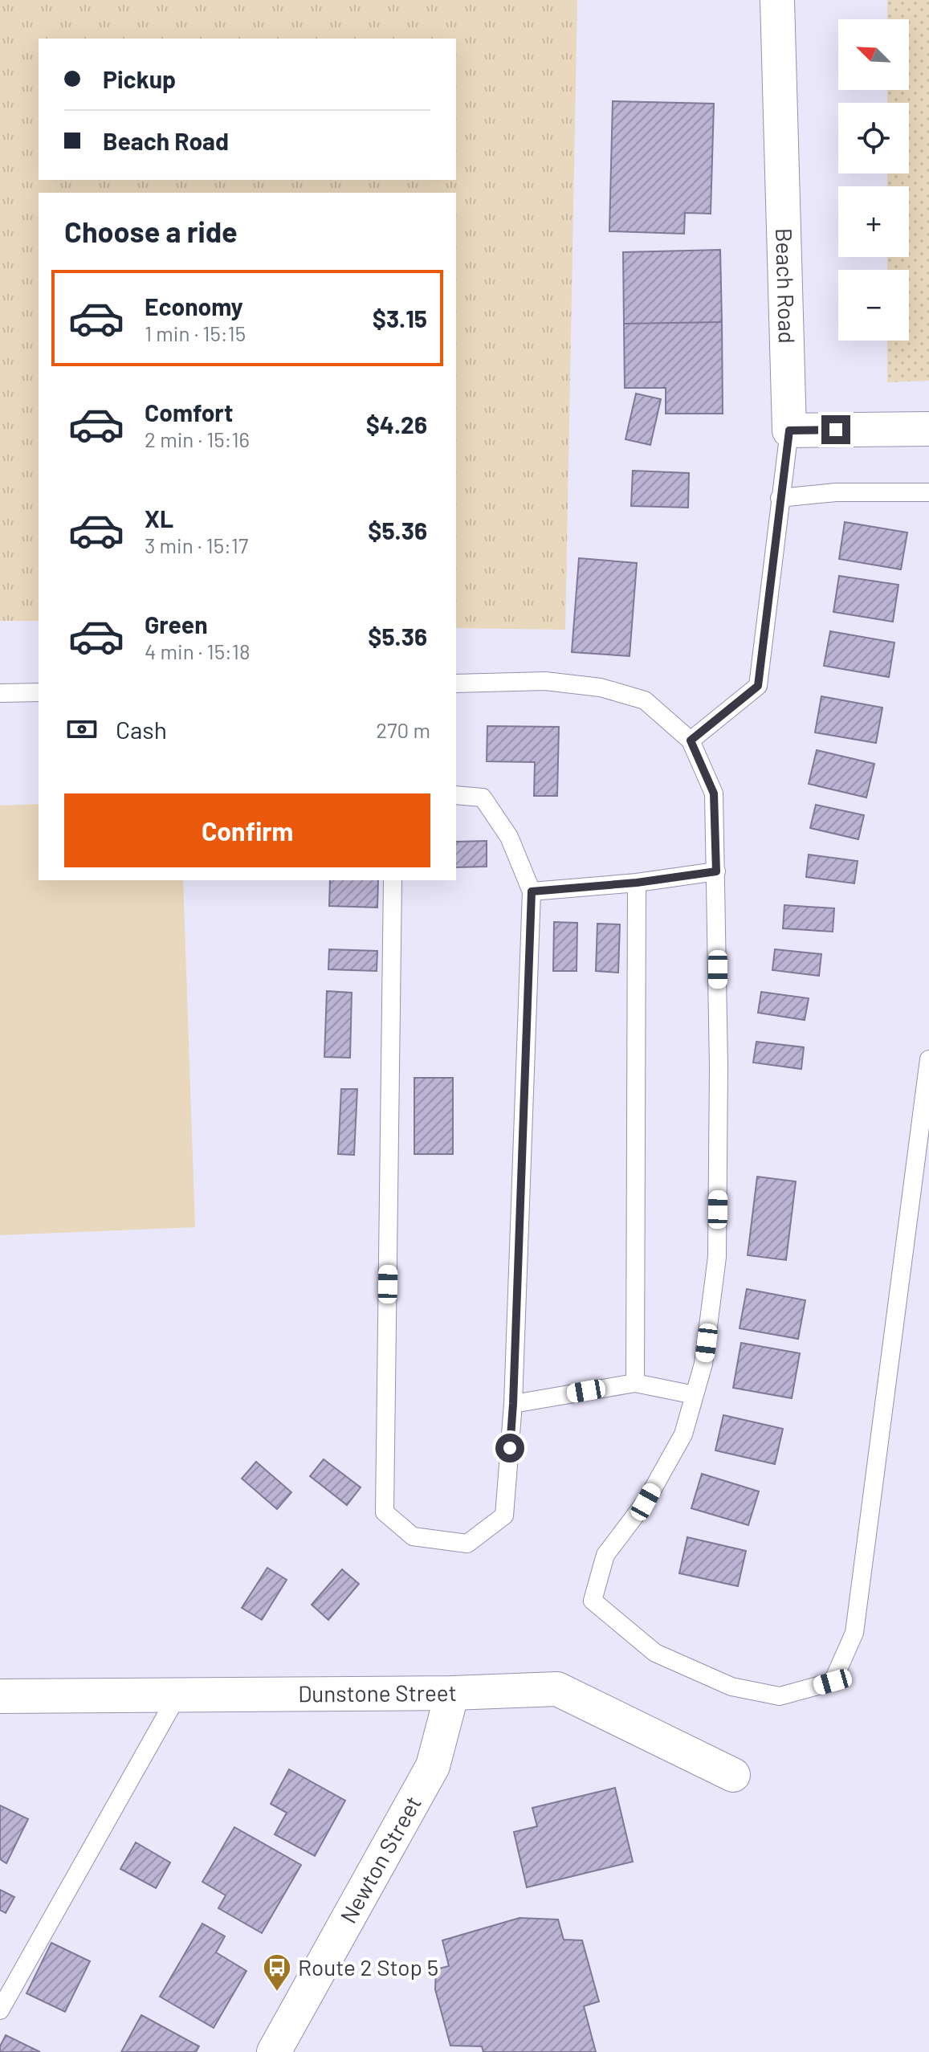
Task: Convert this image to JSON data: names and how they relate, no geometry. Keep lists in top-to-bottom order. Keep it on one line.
{"streets":{"street":["Beach Road","Dunstone Street","Newton Street"]},"crossings":[["Dunstone Street","Newton Street"]],"places":{"bus stop":["Route 2 Stop 5"]},"north":"top left","page":{"map_buttons":["+","−"],"banner":["Pickup","Beach Road"],"heading":"Choose a ride","list":[{"name":"Economy","note":"1 min · 15:15","value":"$3.15"},{"name":"Comfort","note":"2 min · 15:16","value":"$4.26"},{"name":"XL","note":"3 min · 15:17","value":"$5.36"},{"name":"Green","note":"4 min · 15:18","value":"$5.36"}],"pay":["Cash","270 m"],"buttons":"Confirm"}}
